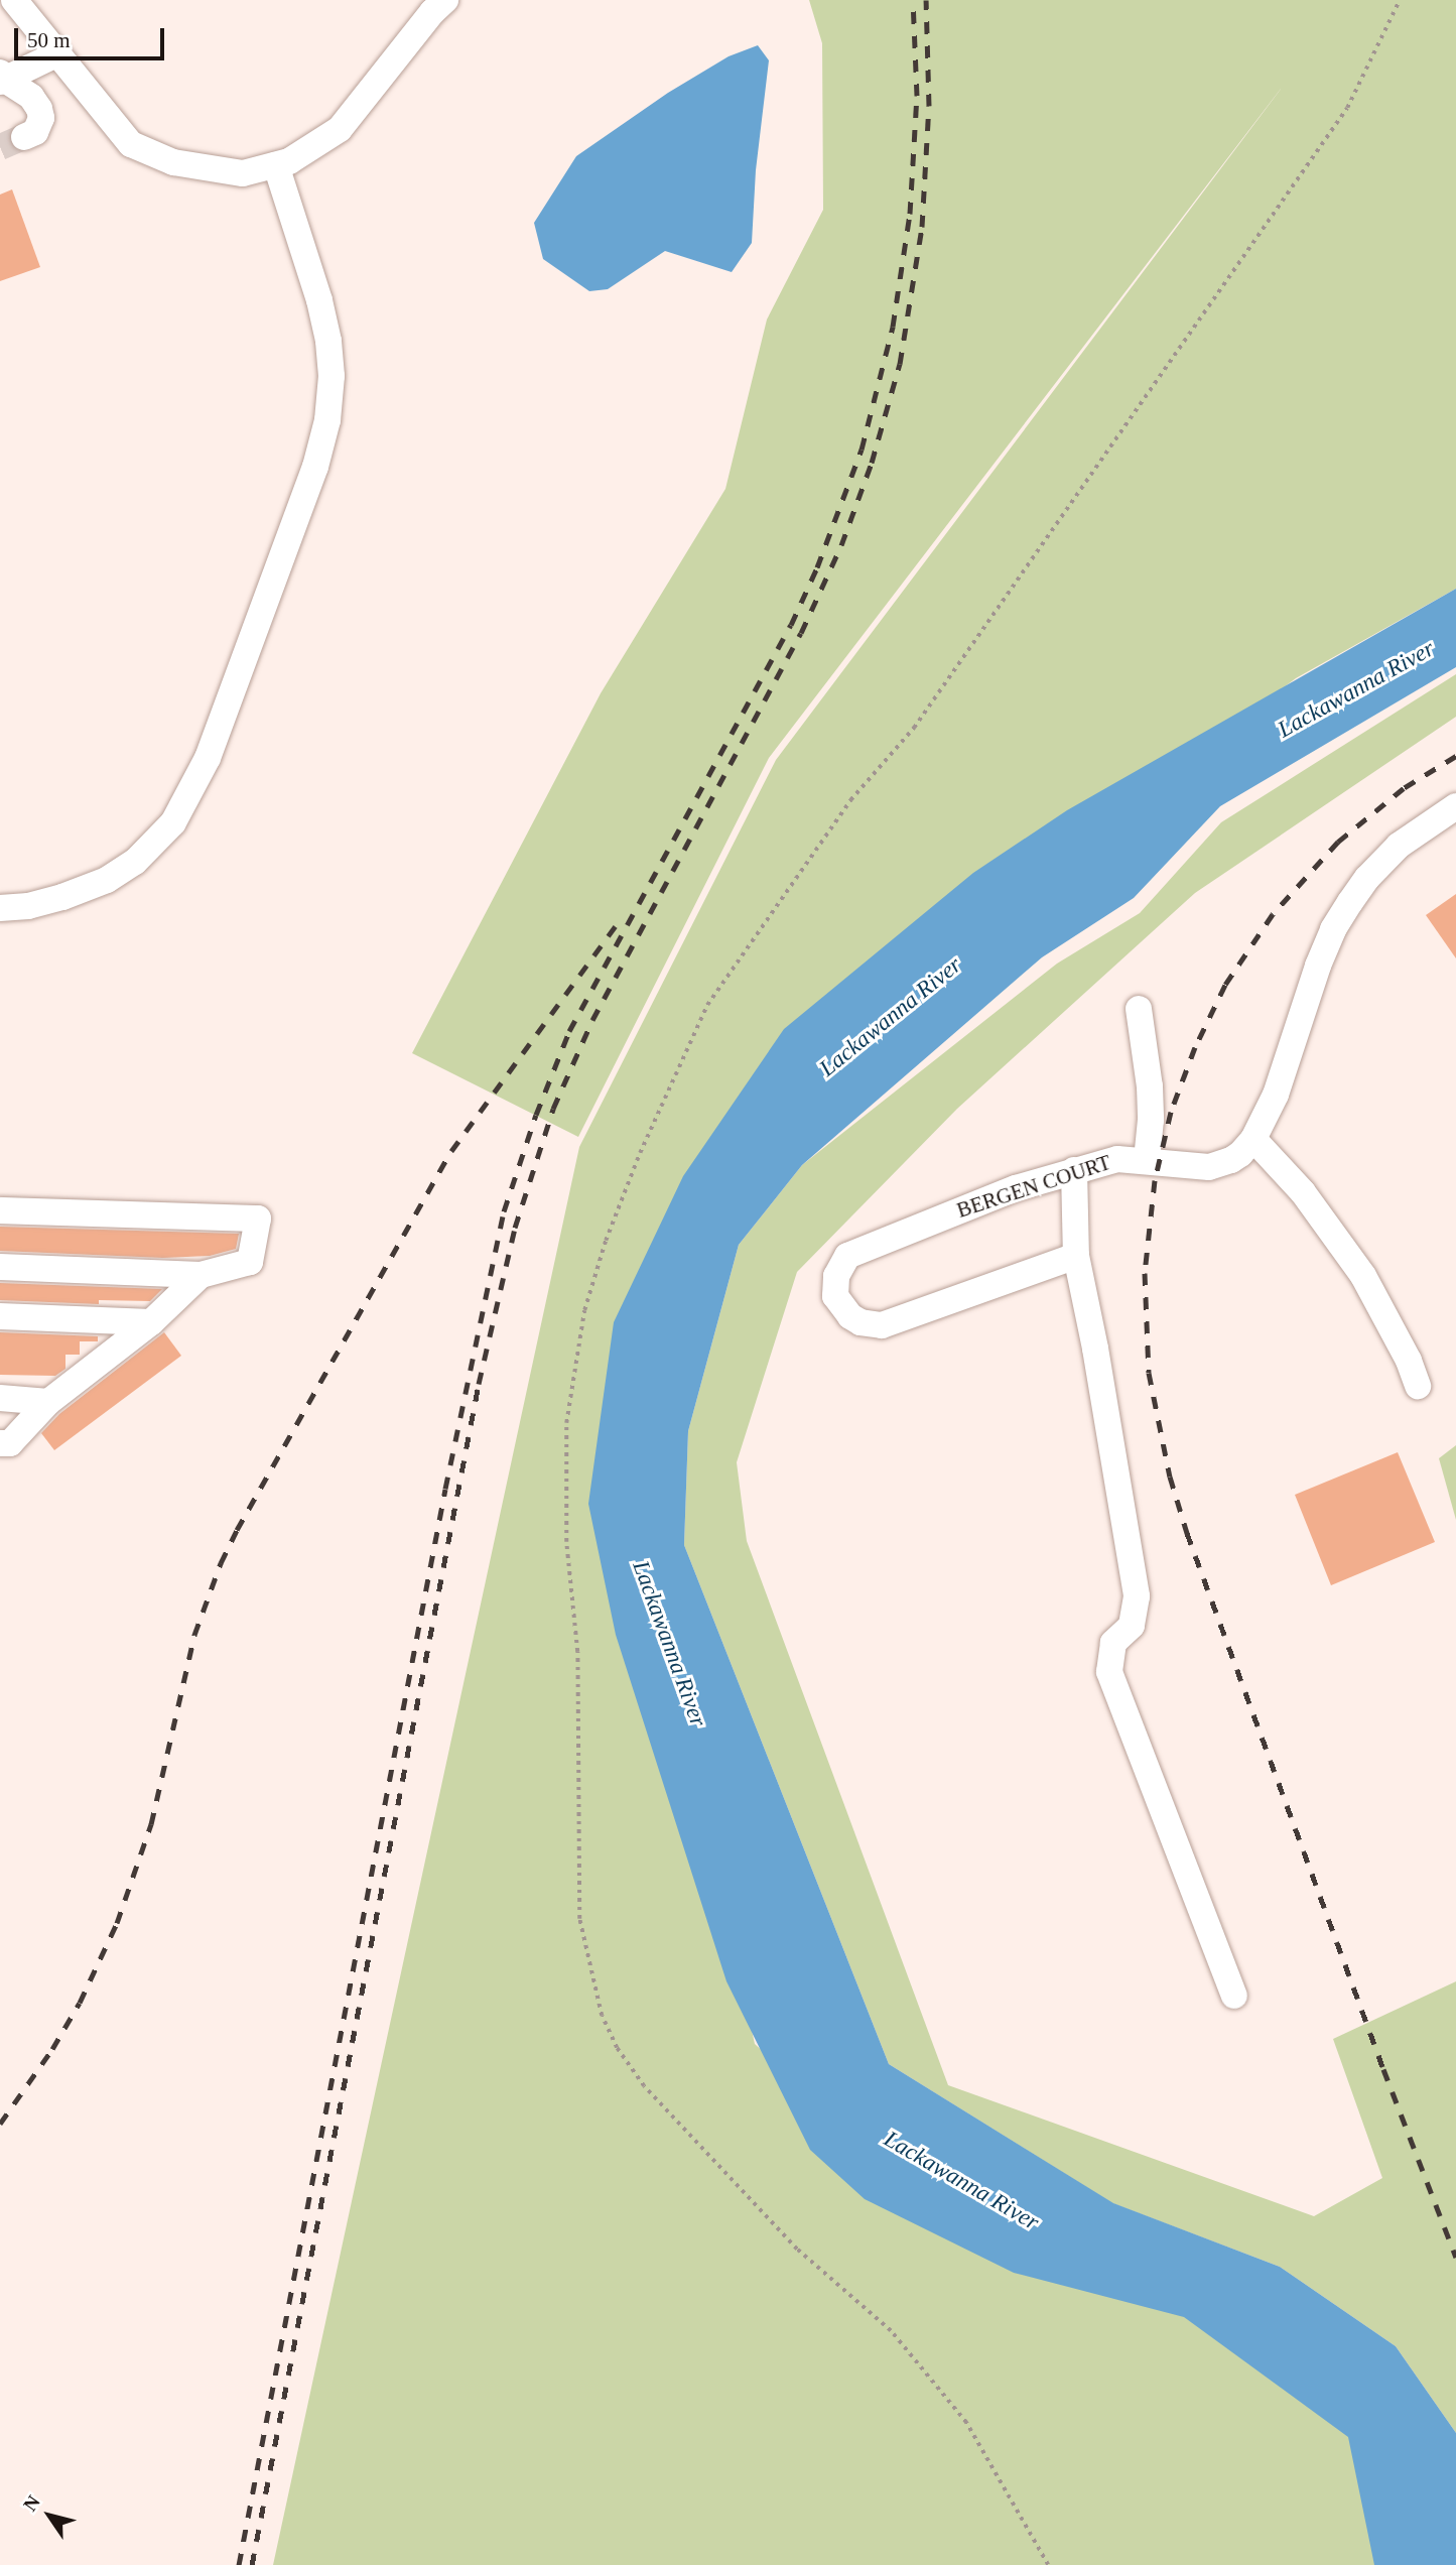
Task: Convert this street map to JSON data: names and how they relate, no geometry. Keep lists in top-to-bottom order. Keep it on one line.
{"streets":{"lane":["BERGEN COURT"]},"water":["Lackawanna River"],"scale_bar":"50 m","north":"top left"}
